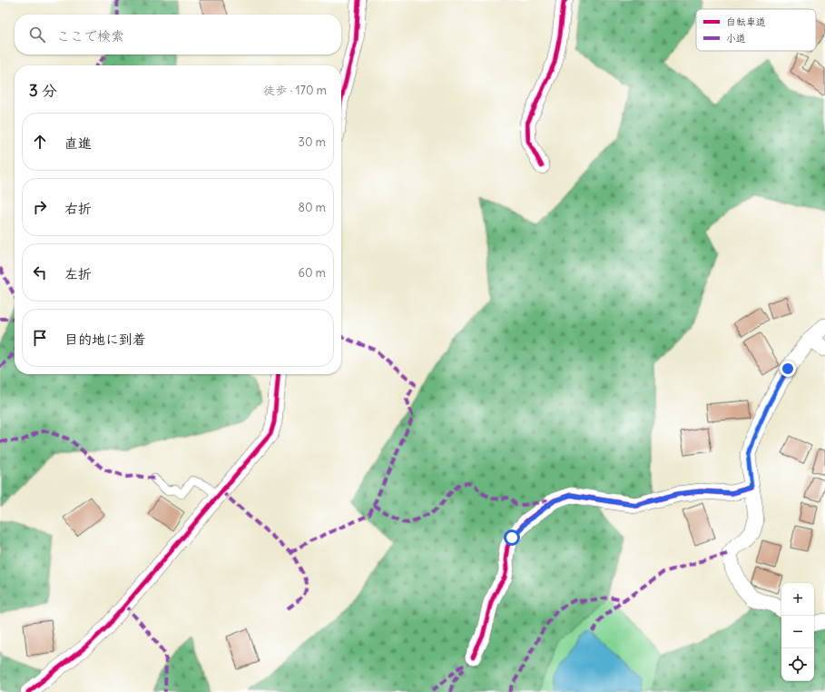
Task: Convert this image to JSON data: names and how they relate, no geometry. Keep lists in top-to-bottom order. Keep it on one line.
{"legend":["自転車道","小道"],"page":{"search":"ここで検索","heading":["3 分","徒歩 · 170 m"],"list":[["直進","30 m"],["右折","80 m"],["左折","60 m"],"目的地に到着"],"map_buttons":["+","−"]}}
